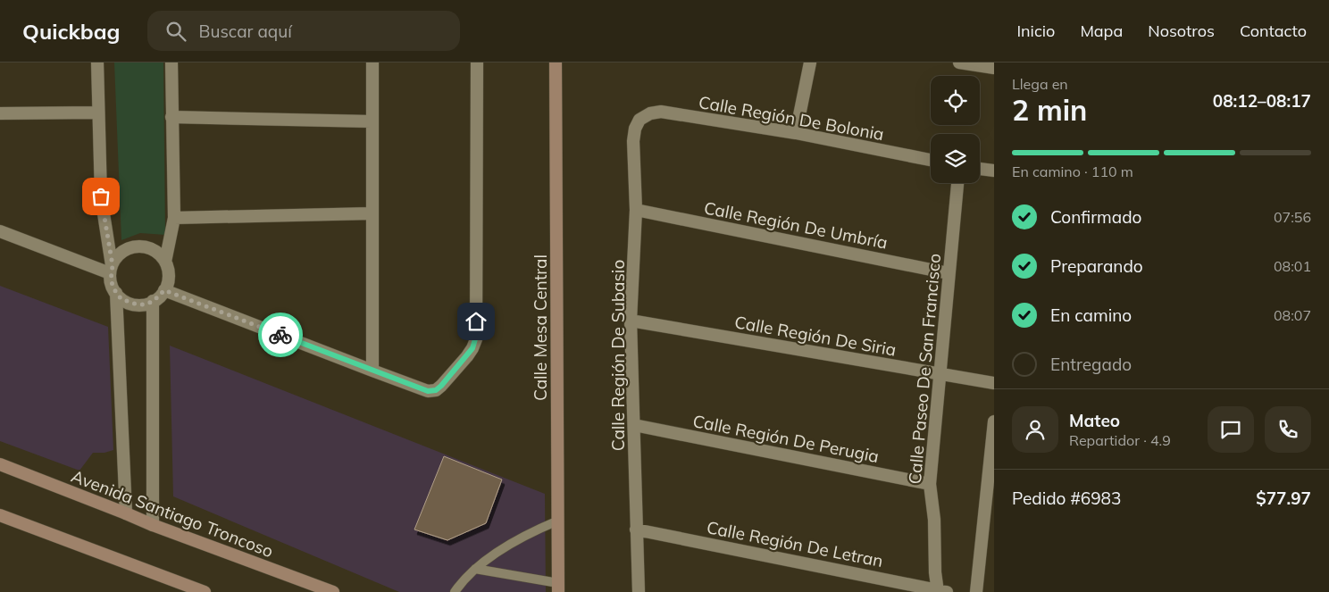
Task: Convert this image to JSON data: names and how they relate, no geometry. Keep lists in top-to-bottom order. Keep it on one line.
{"streets":{"main road":["Calle Mesa Central","Avenida Santiago Troncoso"],"street":["Calle Región De Bolonia","Calle Región De Umbría","Calle Región De Siria","Calle Región De Subasio","Calle Paseo De San Francisco","Calle Región De Perugia","Calle Región De Letran"]},"crossings":[["Calle Región De Bolonia","Calle Región De Subasio"],["Calle Región De Umbría","Calle Región De Subasio"],["Calle Región De Umbría","Calle Paseo De San Francisco"],["Calle Región De Siria","Calle Región De Subasio"],["Calle Región De Siria","Calle Paseo De San Francisco"],["Calle Región De Subasio","Calle Región De Perugia"],["Calle Región De Subasio","Calle Región De Letran"],["Calle Paseo De San Francisco","Calle Región De Perugia"],["Calle Paseo De San Francisco","Calle Región De Letran"]],"page":{"header":"Quickbag","search":"Buscar aquí","nav":["Inicio","Mapa","Nosotros","Contacto"],"heading":["2 min","Llega en","08:12–08:17"],"panel":["Mateo","Repartidor · 4.9","Pedido #6983","$77.97"],"bar":"En camino · 110 m","list":[["Confirmado","07:56"],["Preparando","08:01"],["En camino","08:07"],"Entregado"]}}
